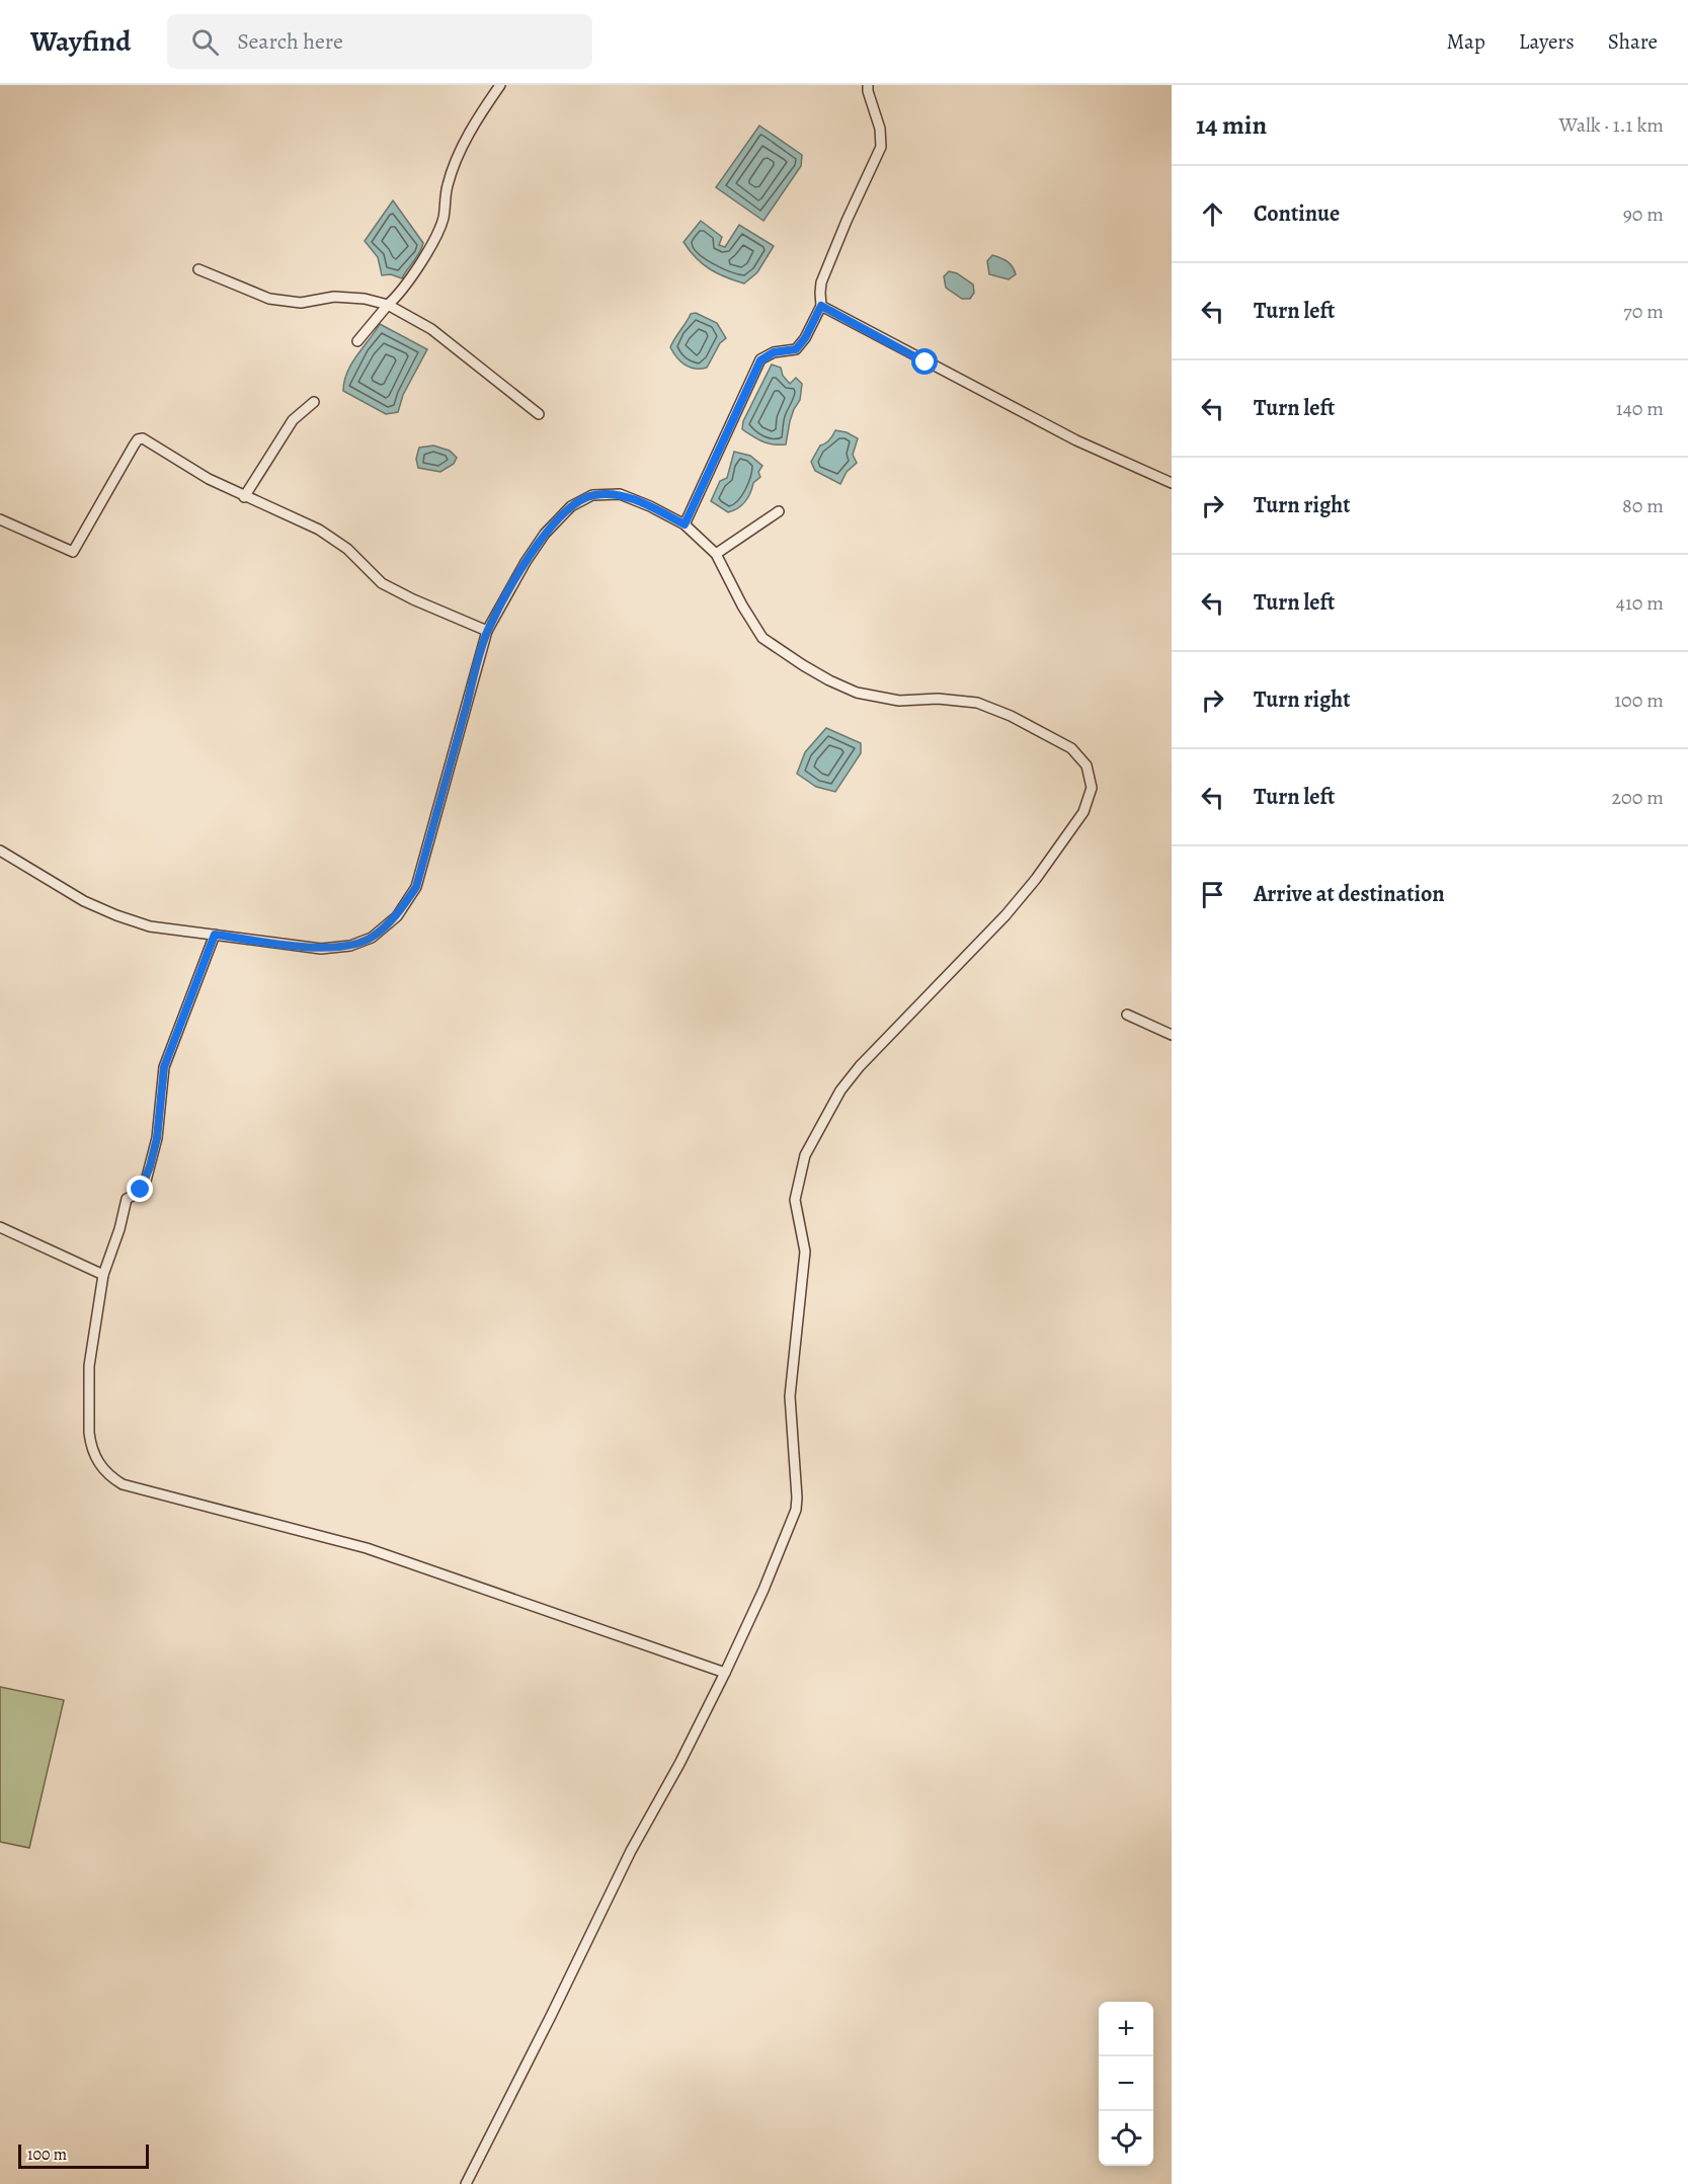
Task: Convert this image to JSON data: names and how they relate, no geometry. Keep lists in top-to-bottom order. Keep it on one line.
{"scale_bar":"100 m","page":{"header":"Wayfind","search":"Search here","nav":["Map","Layers","Share"],"heading":["14 min","Walk · 1.1 km"],"list":[["Continue","90 m"],["Turn left","70 m"],["Turn left","140 m"],["Turn right","80 m"],["Turn left","410 m"],["Turn right","100 m"],["Turn left","200 m"],"Arrive at destination"],"map_buttons":["+","−"],"scale":"100 m"}}
